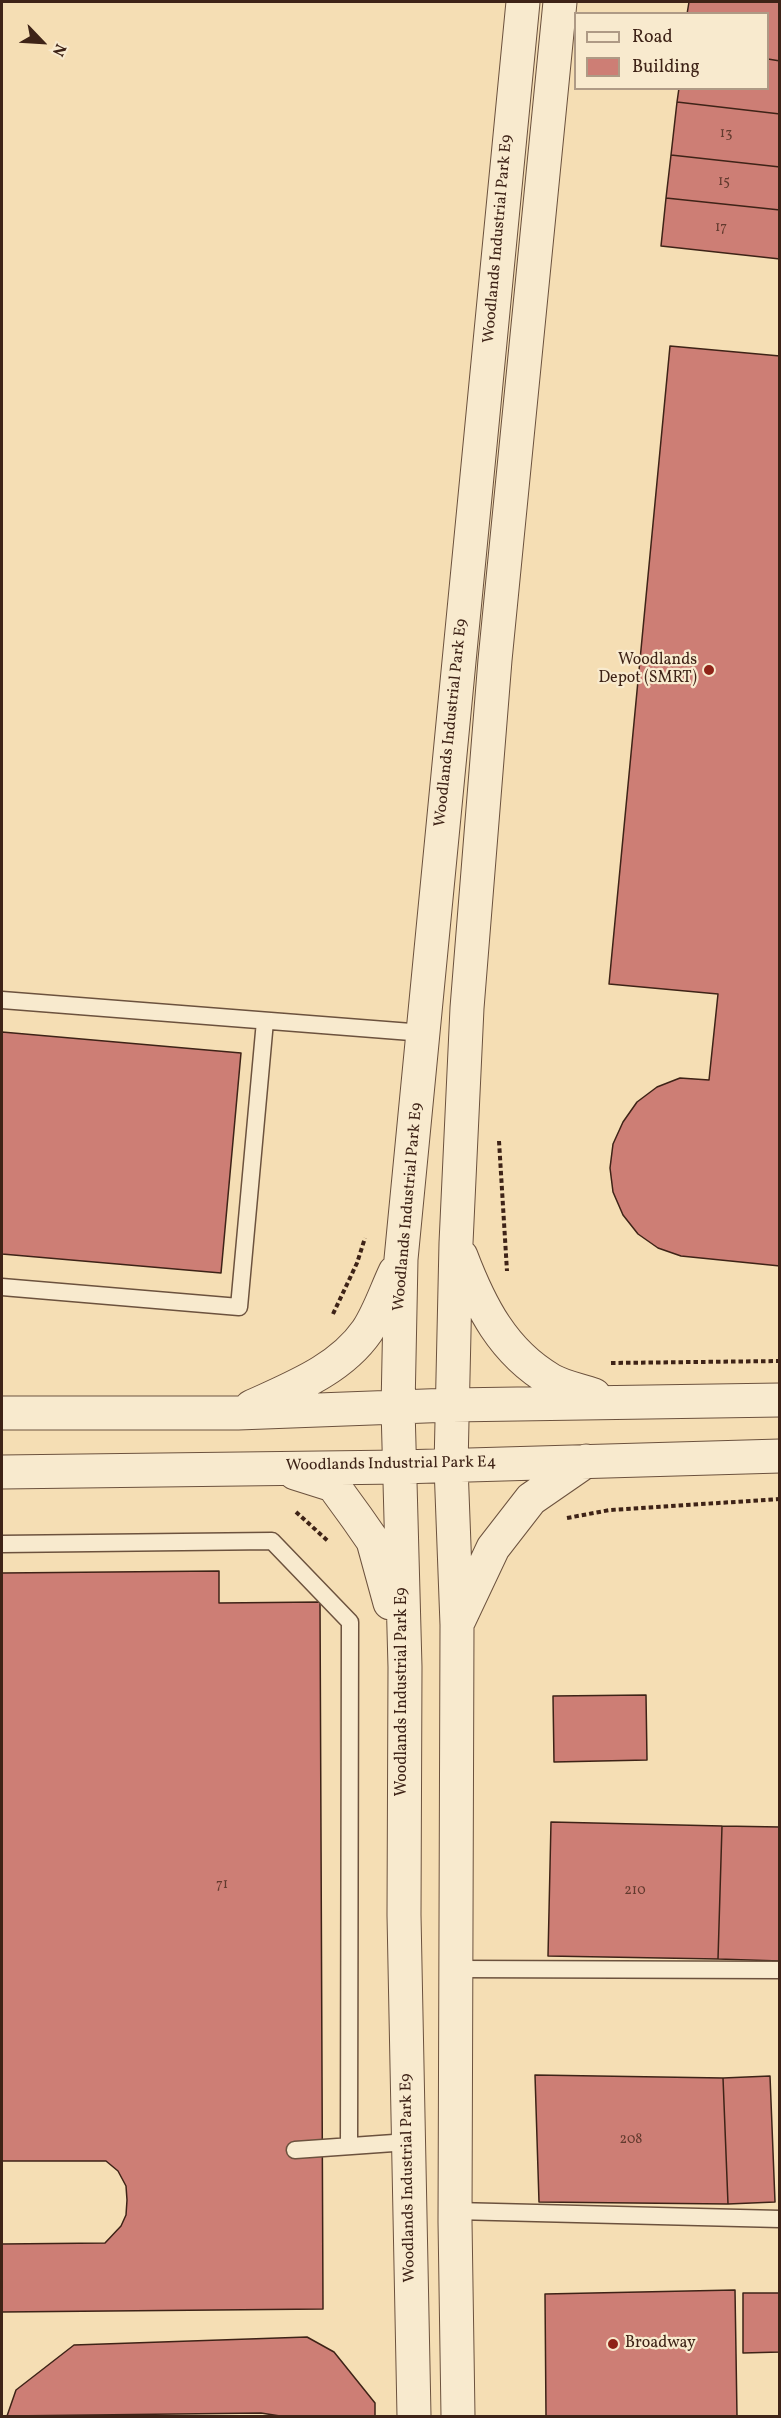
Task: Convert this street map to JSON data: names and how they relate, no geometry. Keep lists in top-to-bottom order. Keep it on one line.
{"streets":{"street":["Woodlands Industrial Park E9","Woodlands Industrial Park E4"]},"crossings":[["Woodlands Industrial Park E9","Woodlands Industrial Park E4"]],"places":["Woodlands Depot (SMRT)","Broadway"],"house_numbers":["13","15","17","71","210","208"],"legend":["Road","Building"],"north":"bottom right"}
